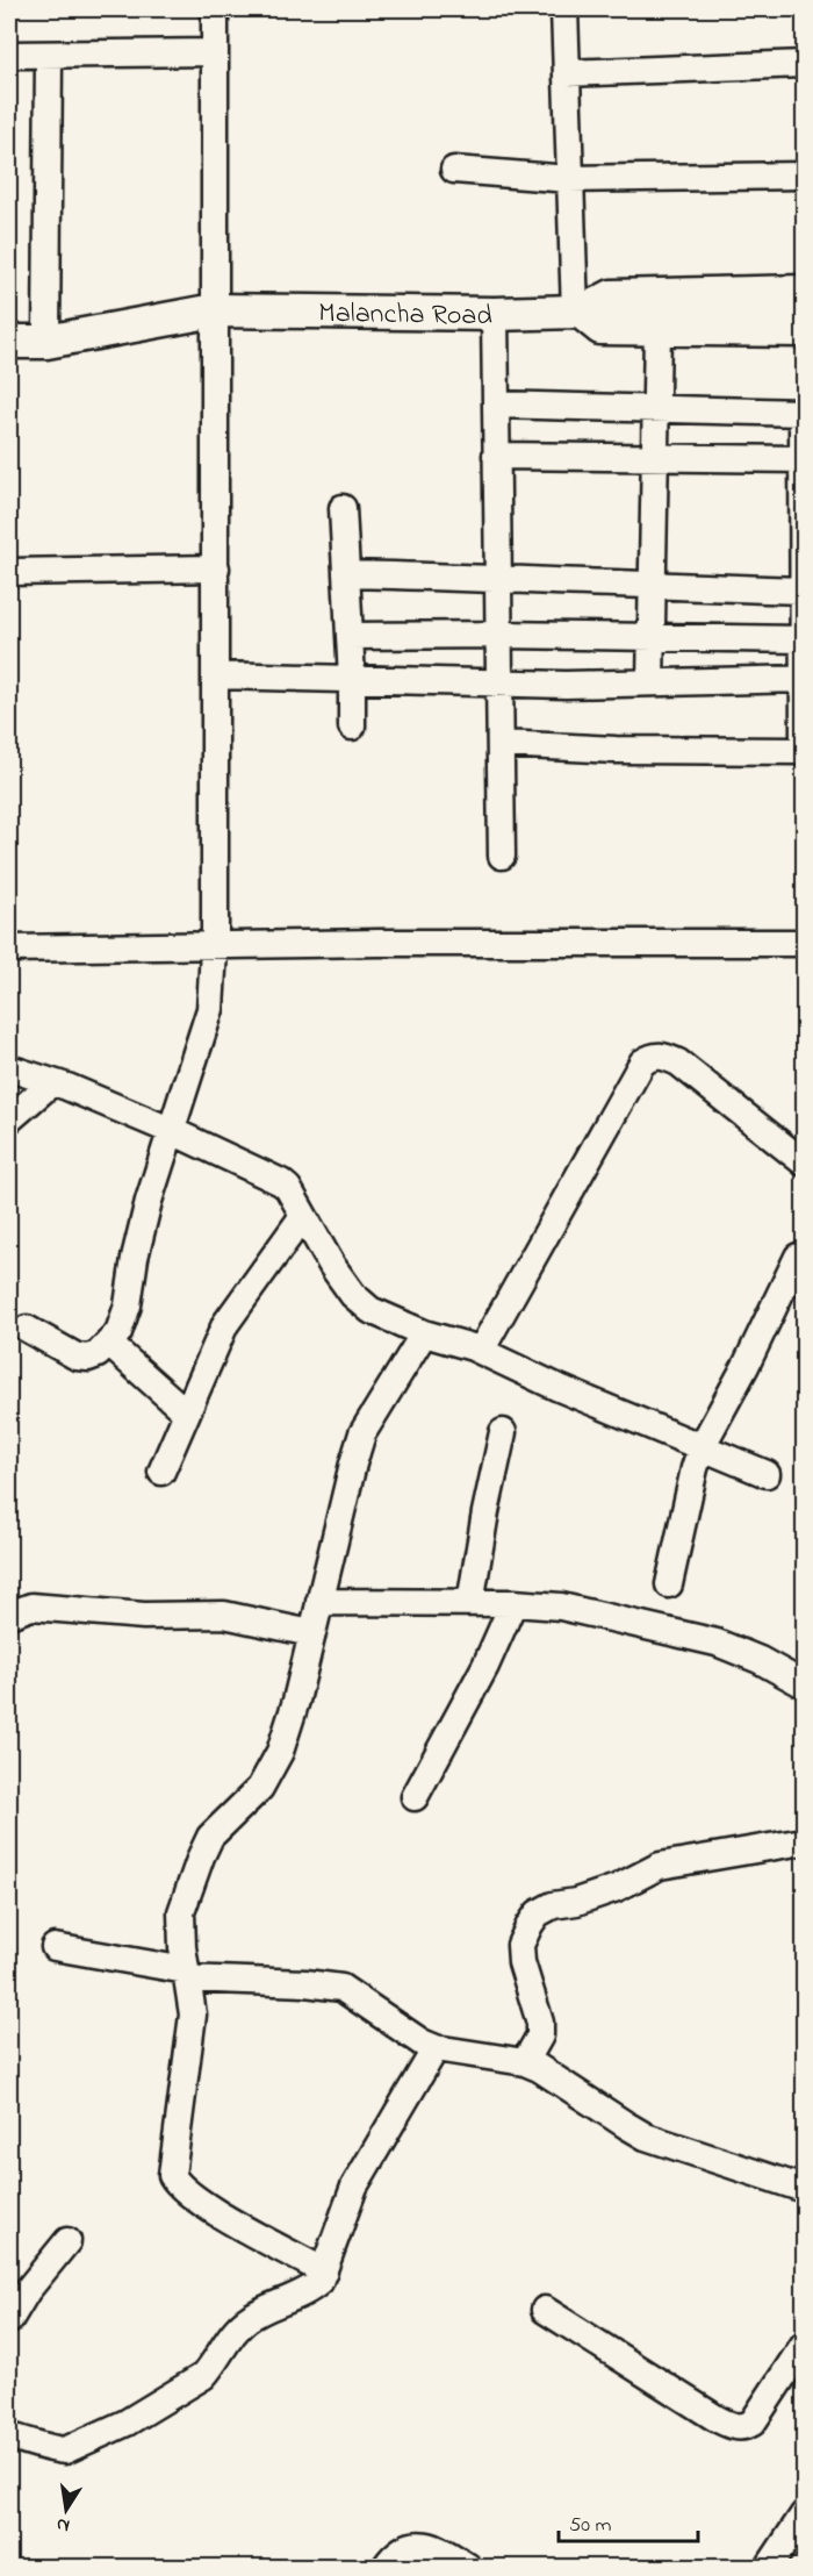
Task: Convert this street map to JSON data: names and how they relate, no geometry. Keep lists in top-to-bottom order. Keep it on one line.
{"streets":{"main road":["Malancha Road"]},"scale_bar":"50 m","north":"bottom"}
